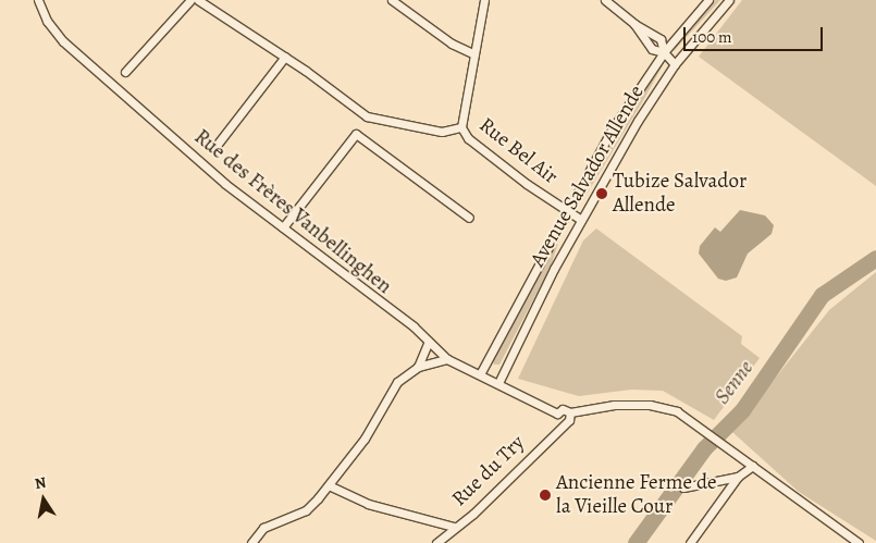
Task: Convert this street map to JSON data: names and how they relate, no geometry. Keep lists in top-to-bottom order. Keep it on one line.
{"streets":{"street":["Rue Bel Air","Avenue Salvador Allende","Rue des Frères Vanbellinghen","Rue du Try"]},"crossings":[["Rue Bel Air","Avenue Salvador Allende"],["Avenue Salvador Allende","Rue des Frères Vanbellinghen"],["Rue des Frères Vanbellinghen","Rue du Try"]],"water":["Senne"],"places":["Tubize Salvador Allende","Ancienne Ferme de la Vieille Cour"],"scale_bar":"100 m","north":"top"}
